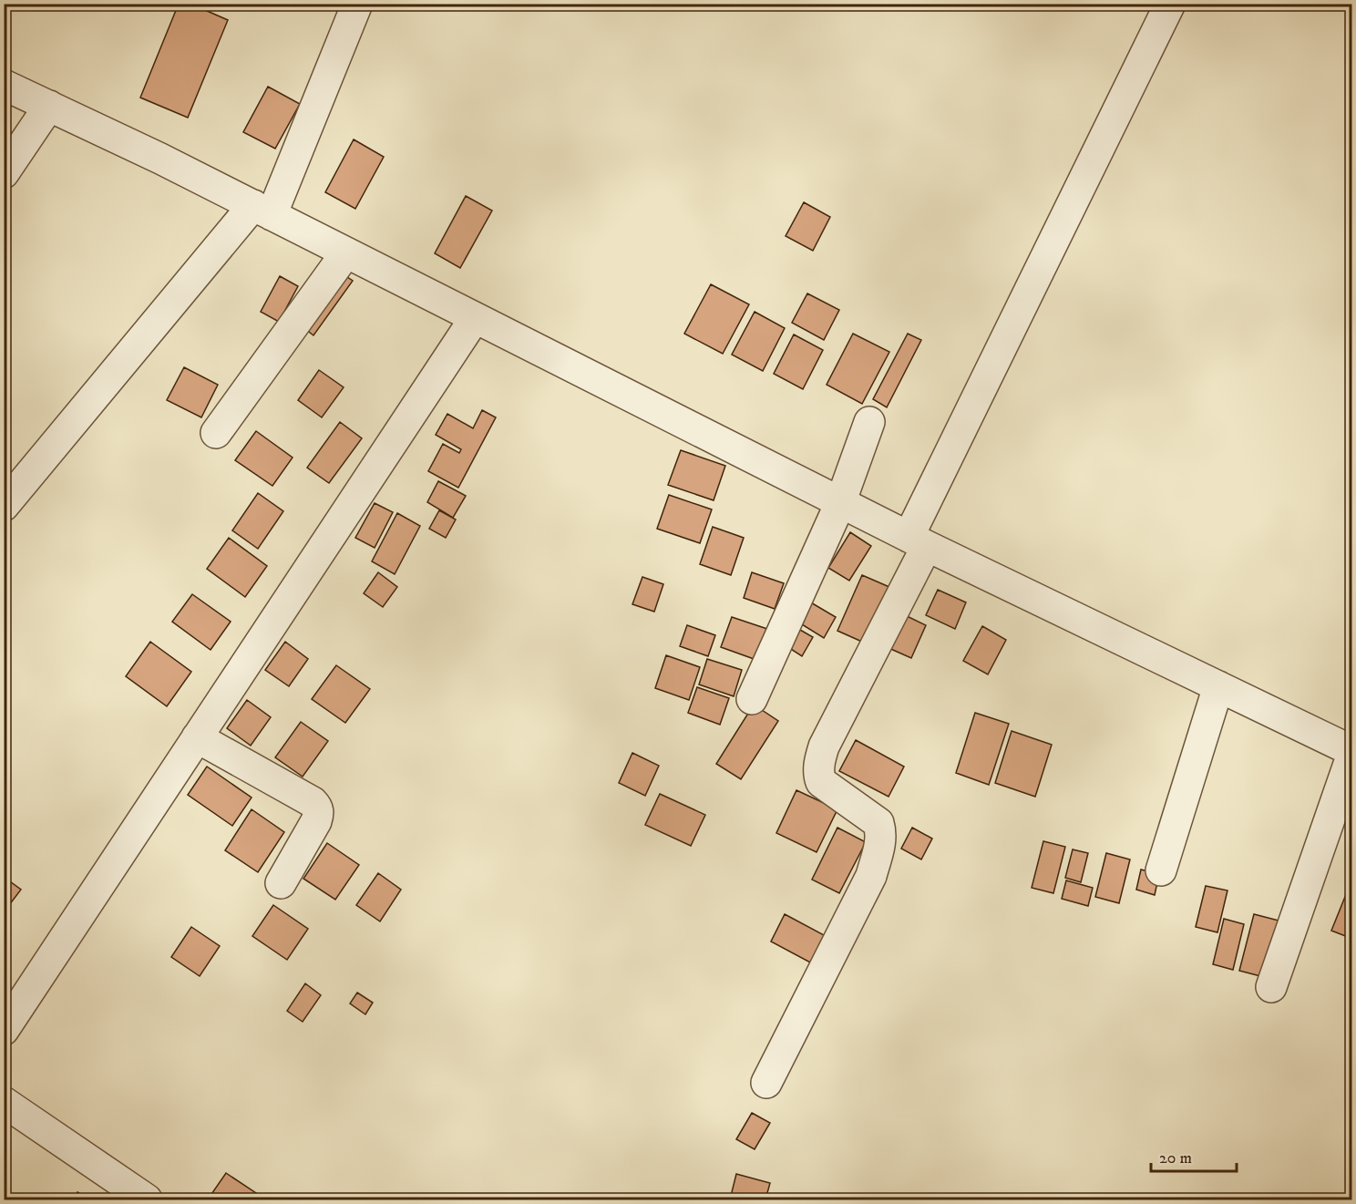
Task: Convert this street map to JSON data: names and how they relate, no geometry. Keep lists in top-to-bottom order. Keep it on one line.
{"scale_bar":"20 m"}
